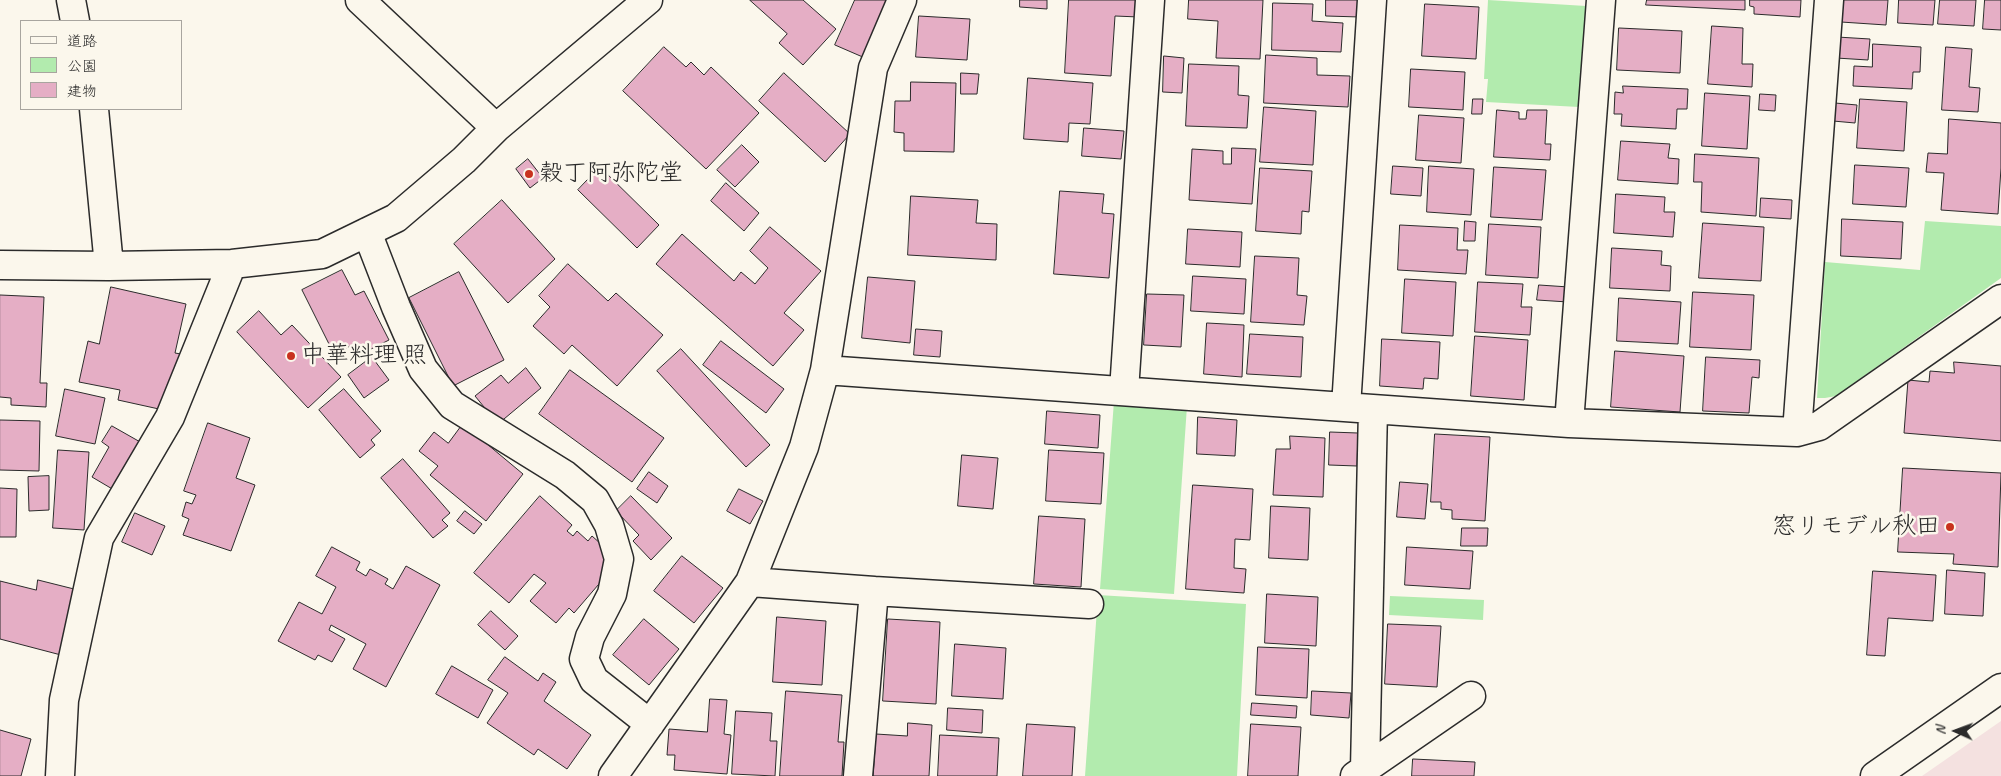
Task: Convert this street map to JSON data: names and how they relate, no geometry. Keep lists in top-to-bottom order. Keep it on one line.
{"places":["穀丁阿弥陀堂","中華料理 照","窓リモデル秋田"],"legend":["道路","公園","建物"],"north":"left"}
